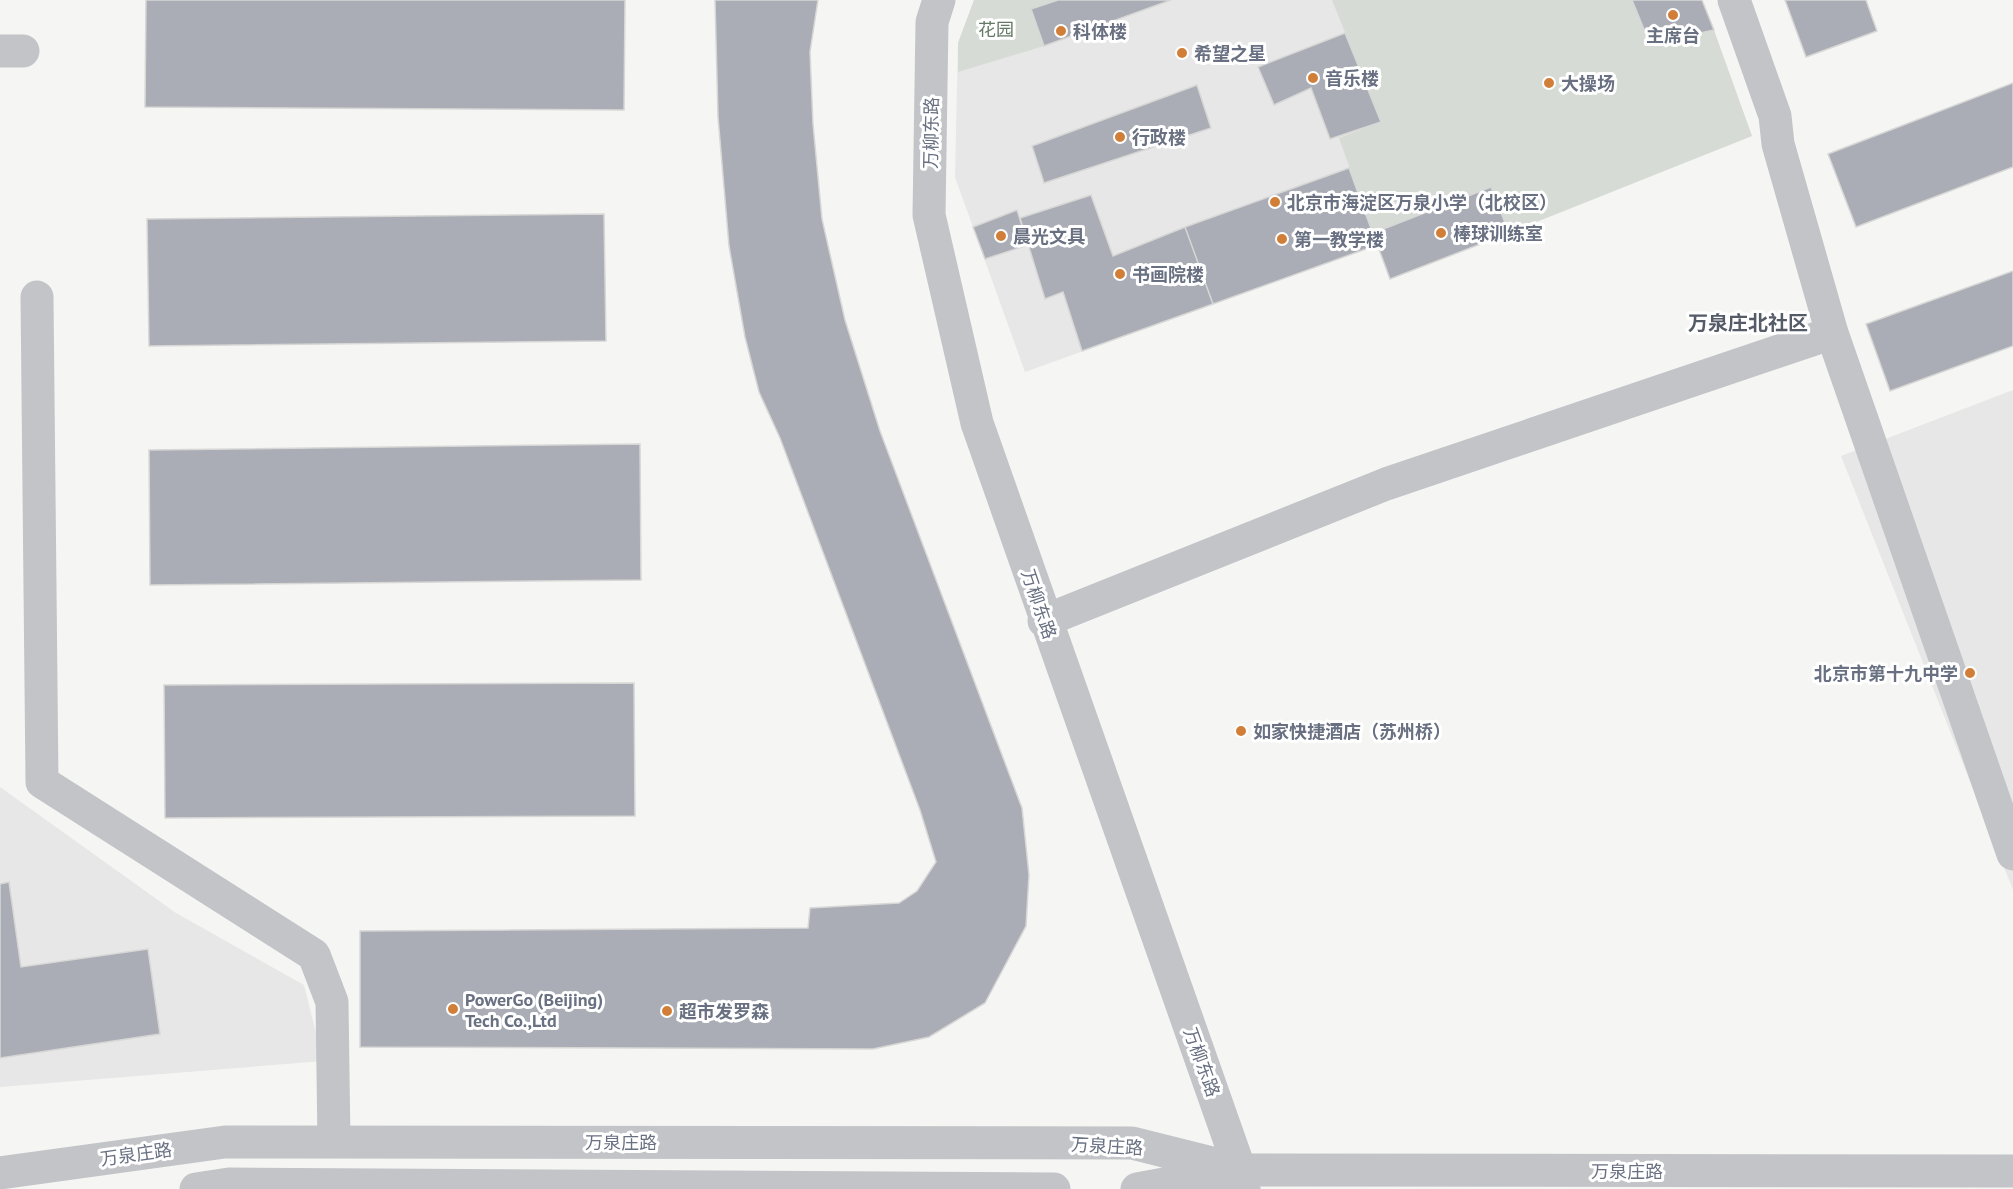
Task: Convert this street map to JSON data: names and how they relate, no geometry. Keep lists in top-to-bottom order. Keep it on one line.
{"streets":{"street":["万柳东路","万泉庄路"]},"crossings":[["万柳东路","万泉庄路"]],"districts":["万泉庄北社区"],"parks":["花园"],"places":["主席台","科体楼","希望之星","音乐楼","大操场","行政楼","北京市海淀区万泉小学（北校区）","棒球训练室","晨光文具","第一教学楼","书画院楼","北京市第十九中学","如家快捷酒店（苏州桥）","PowerGo (Beijing) Tech Co.,Ltd","超市发罗森"]}
